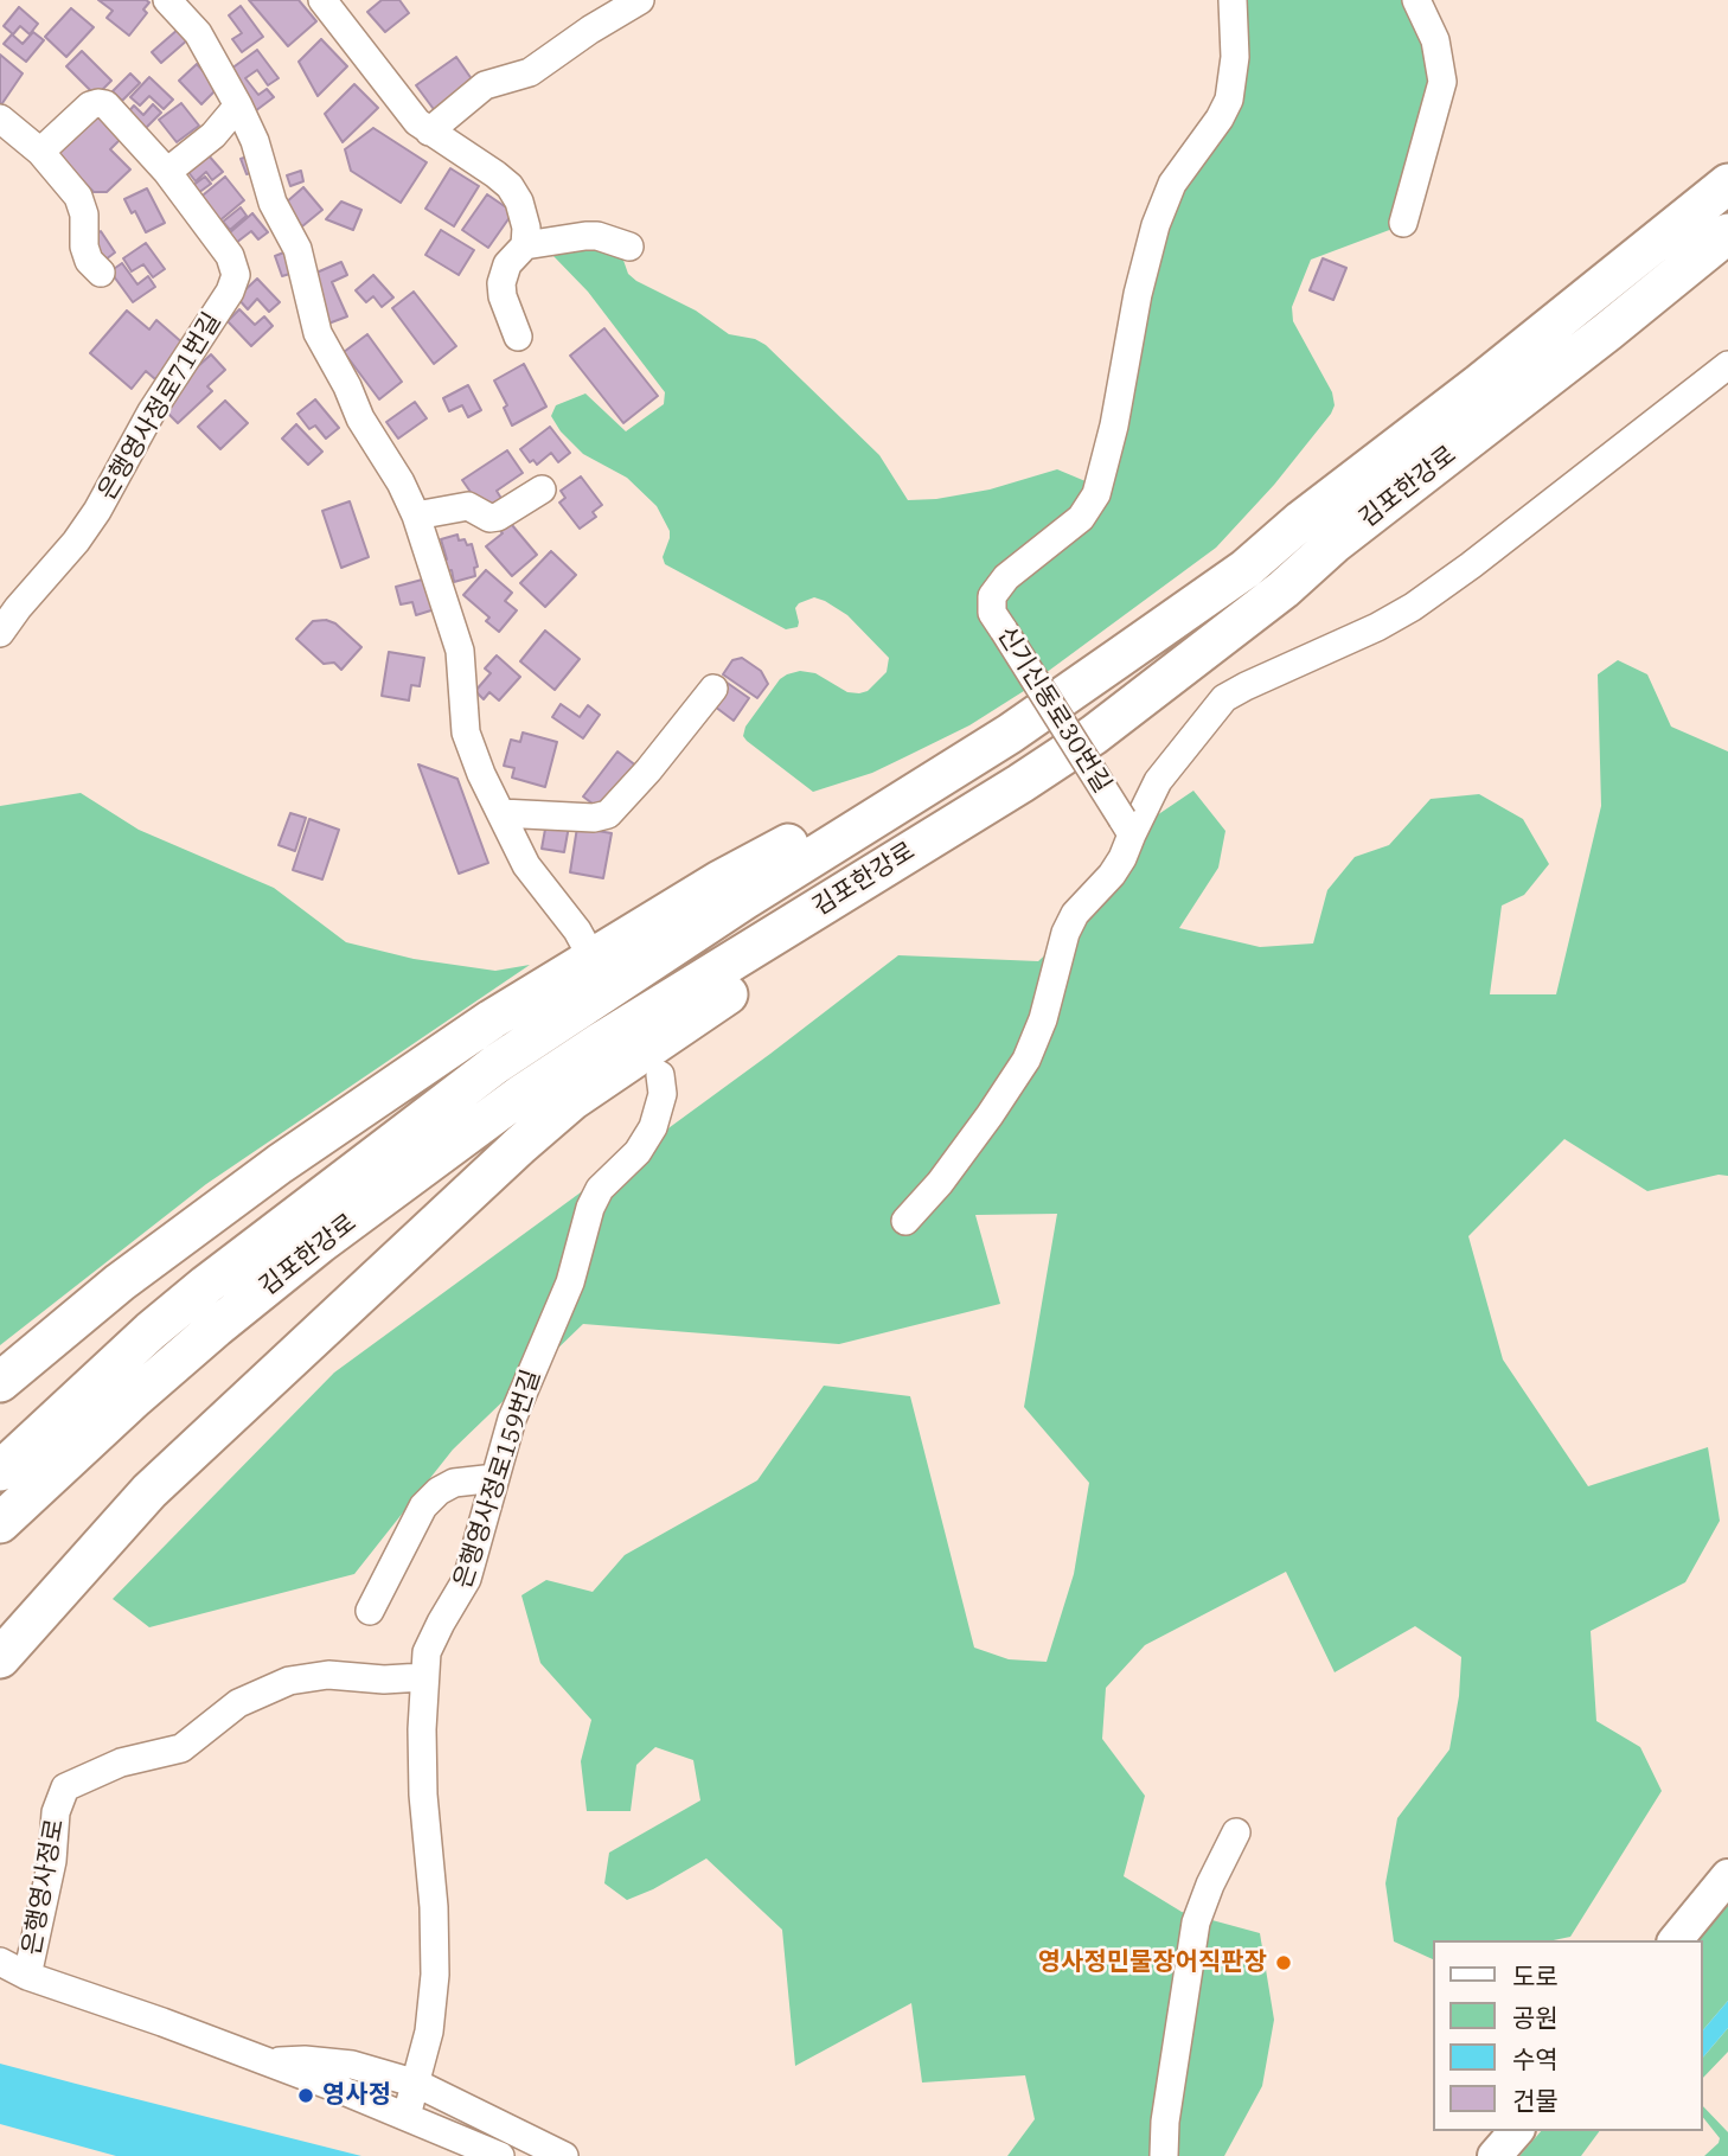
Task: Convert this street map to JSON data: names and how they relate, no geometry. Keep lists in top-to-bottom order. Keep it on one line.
{"streets":{"highway":["김포한강로"],"street":["은행영사정로71번길","신기신동로30번길","은행영사정로159번길","은행영사정로"]},"crossings":[["은행영사정로159번길","은행영사정로"]],"places":["영사정민물장어직판장","영사정"],"legend":["도로","공원","수역","건물"]}
